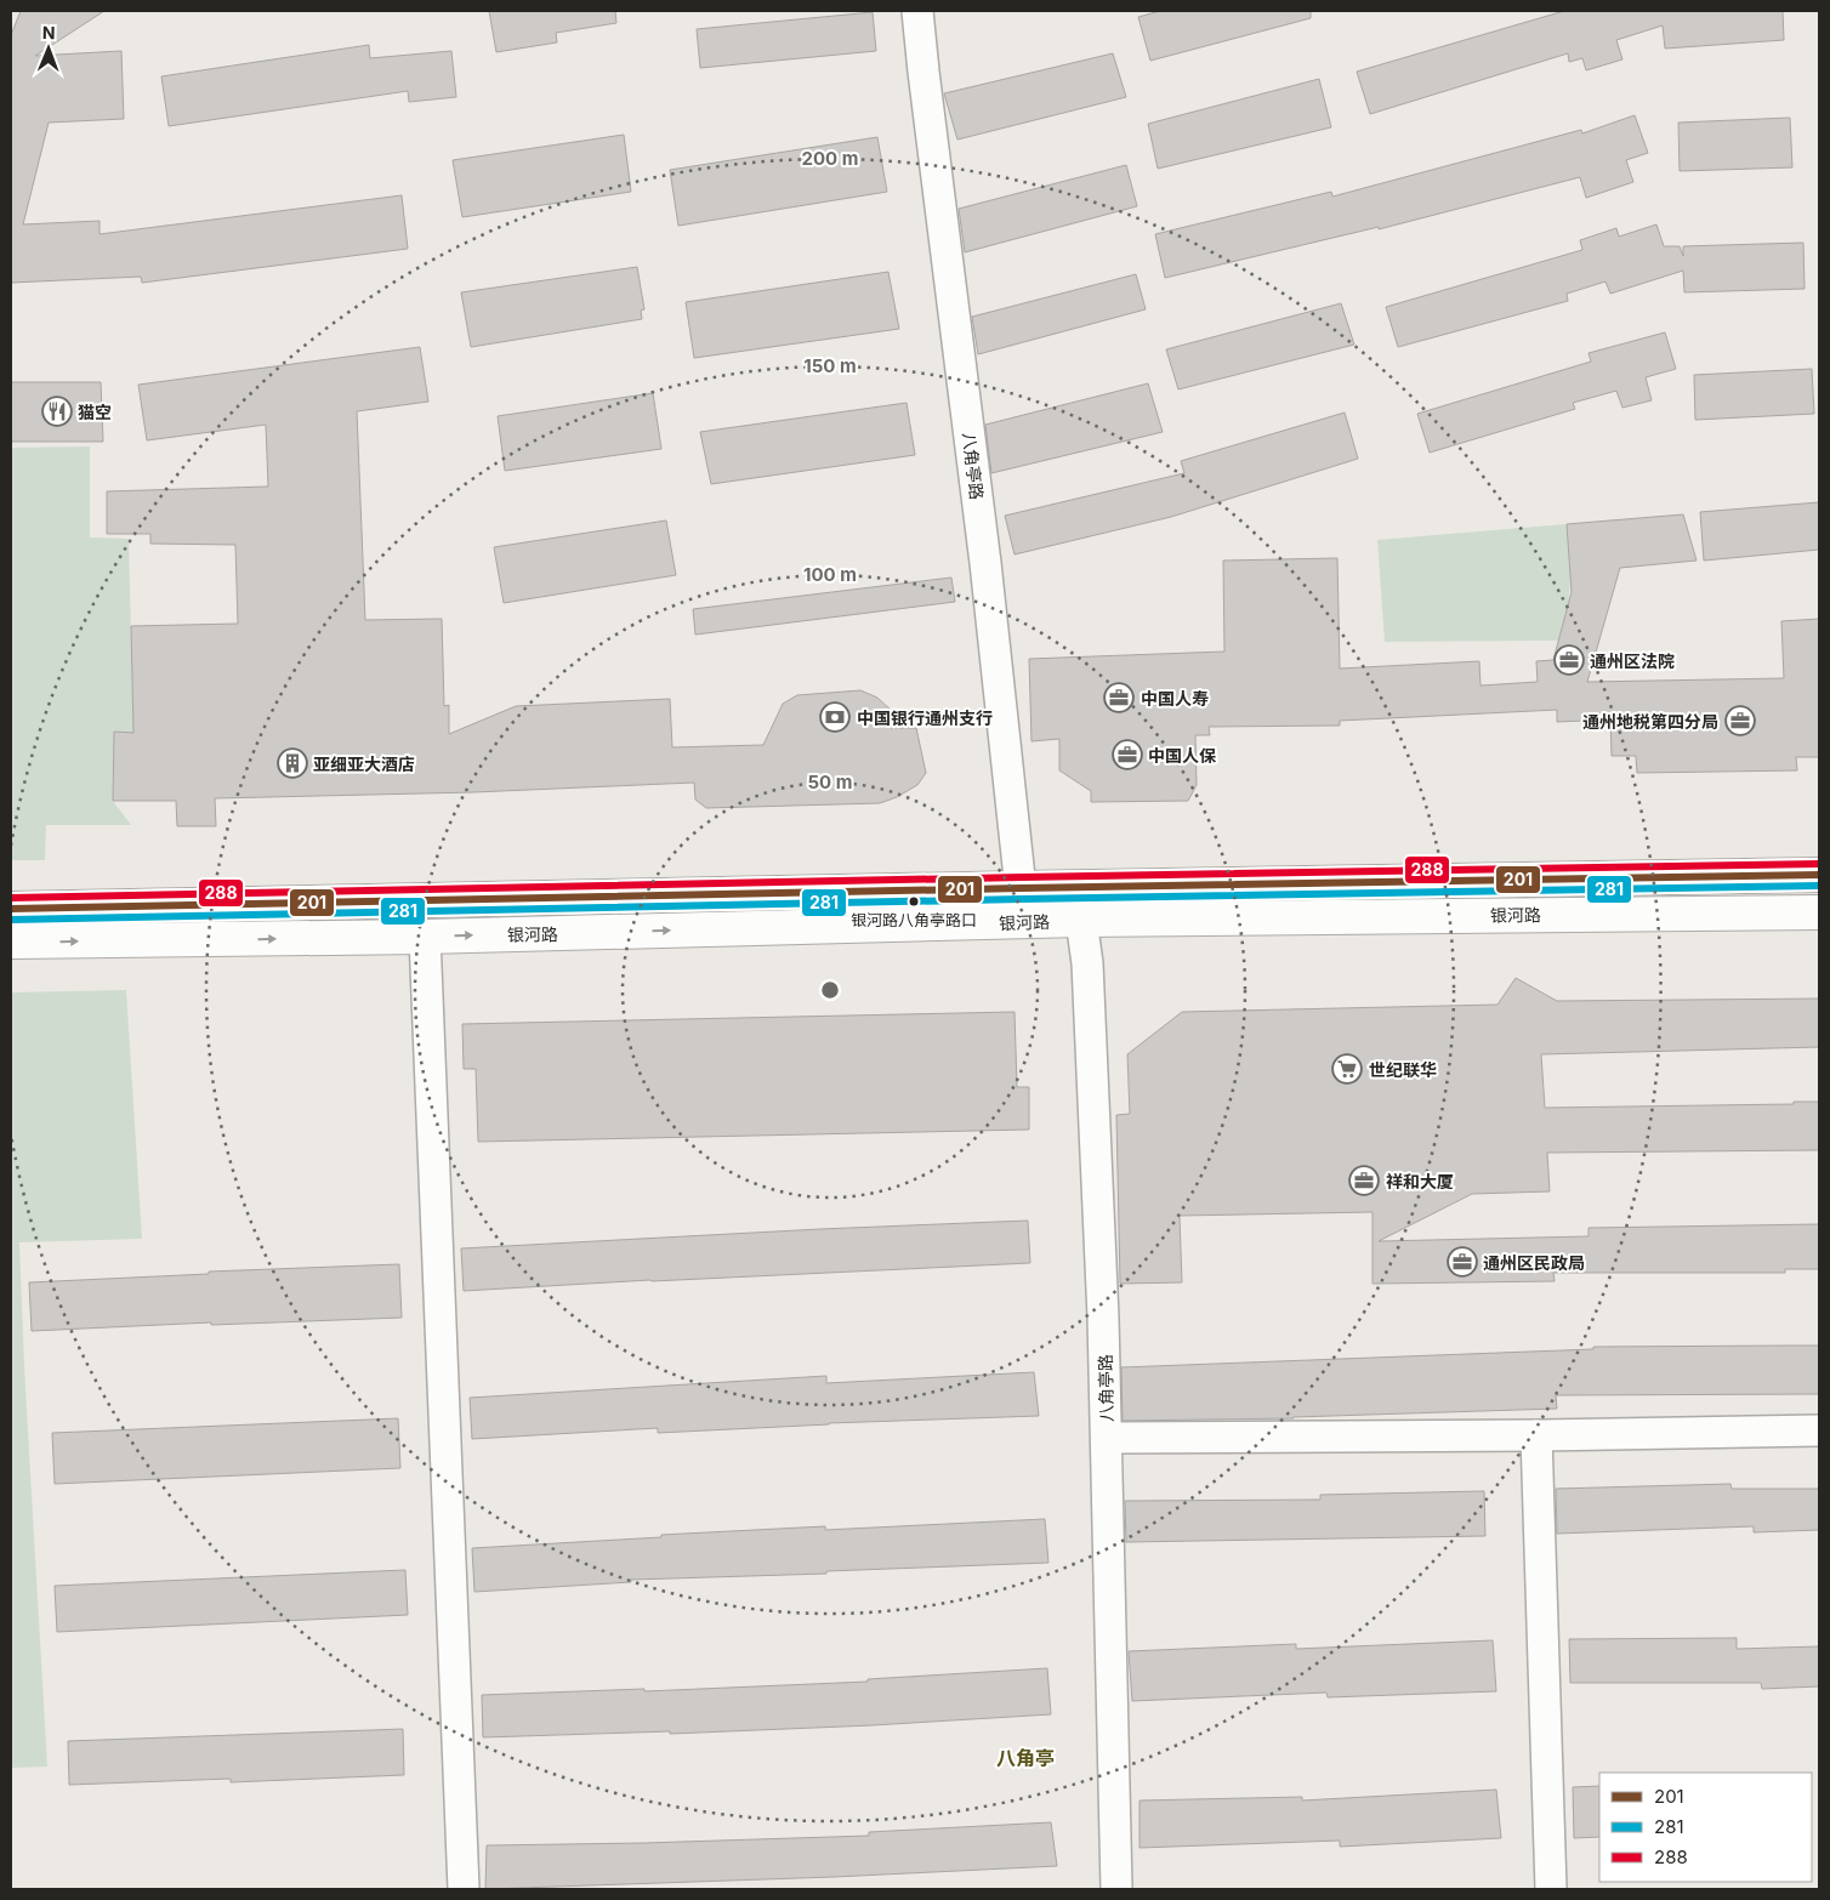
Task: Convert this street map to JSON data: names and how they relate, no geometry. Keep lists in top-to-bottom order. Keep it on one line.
{"streets":{"main road":["银河路"],"street":["八角亭路"]},"crossings":[["八角亭路","银河路"]],"districts":["八角亭"],"places":{"restaurant":["猫空"],"office":["通州区法院","中国人寿","通州地税第四分局","中国人保","祥和大厦","通州区民政局"],"bank":["中国银行通州支行"],"building":["亚细亚大酒店"],"other":["银河路八角亭路口"],"supermarket":["世纪联华"]},"lines":["transit line 288","transit line 201","transit line 281"],"legend":["201","281","288"],"north":"top","rings":["200 m","150 m","100 m","50 m"]}
